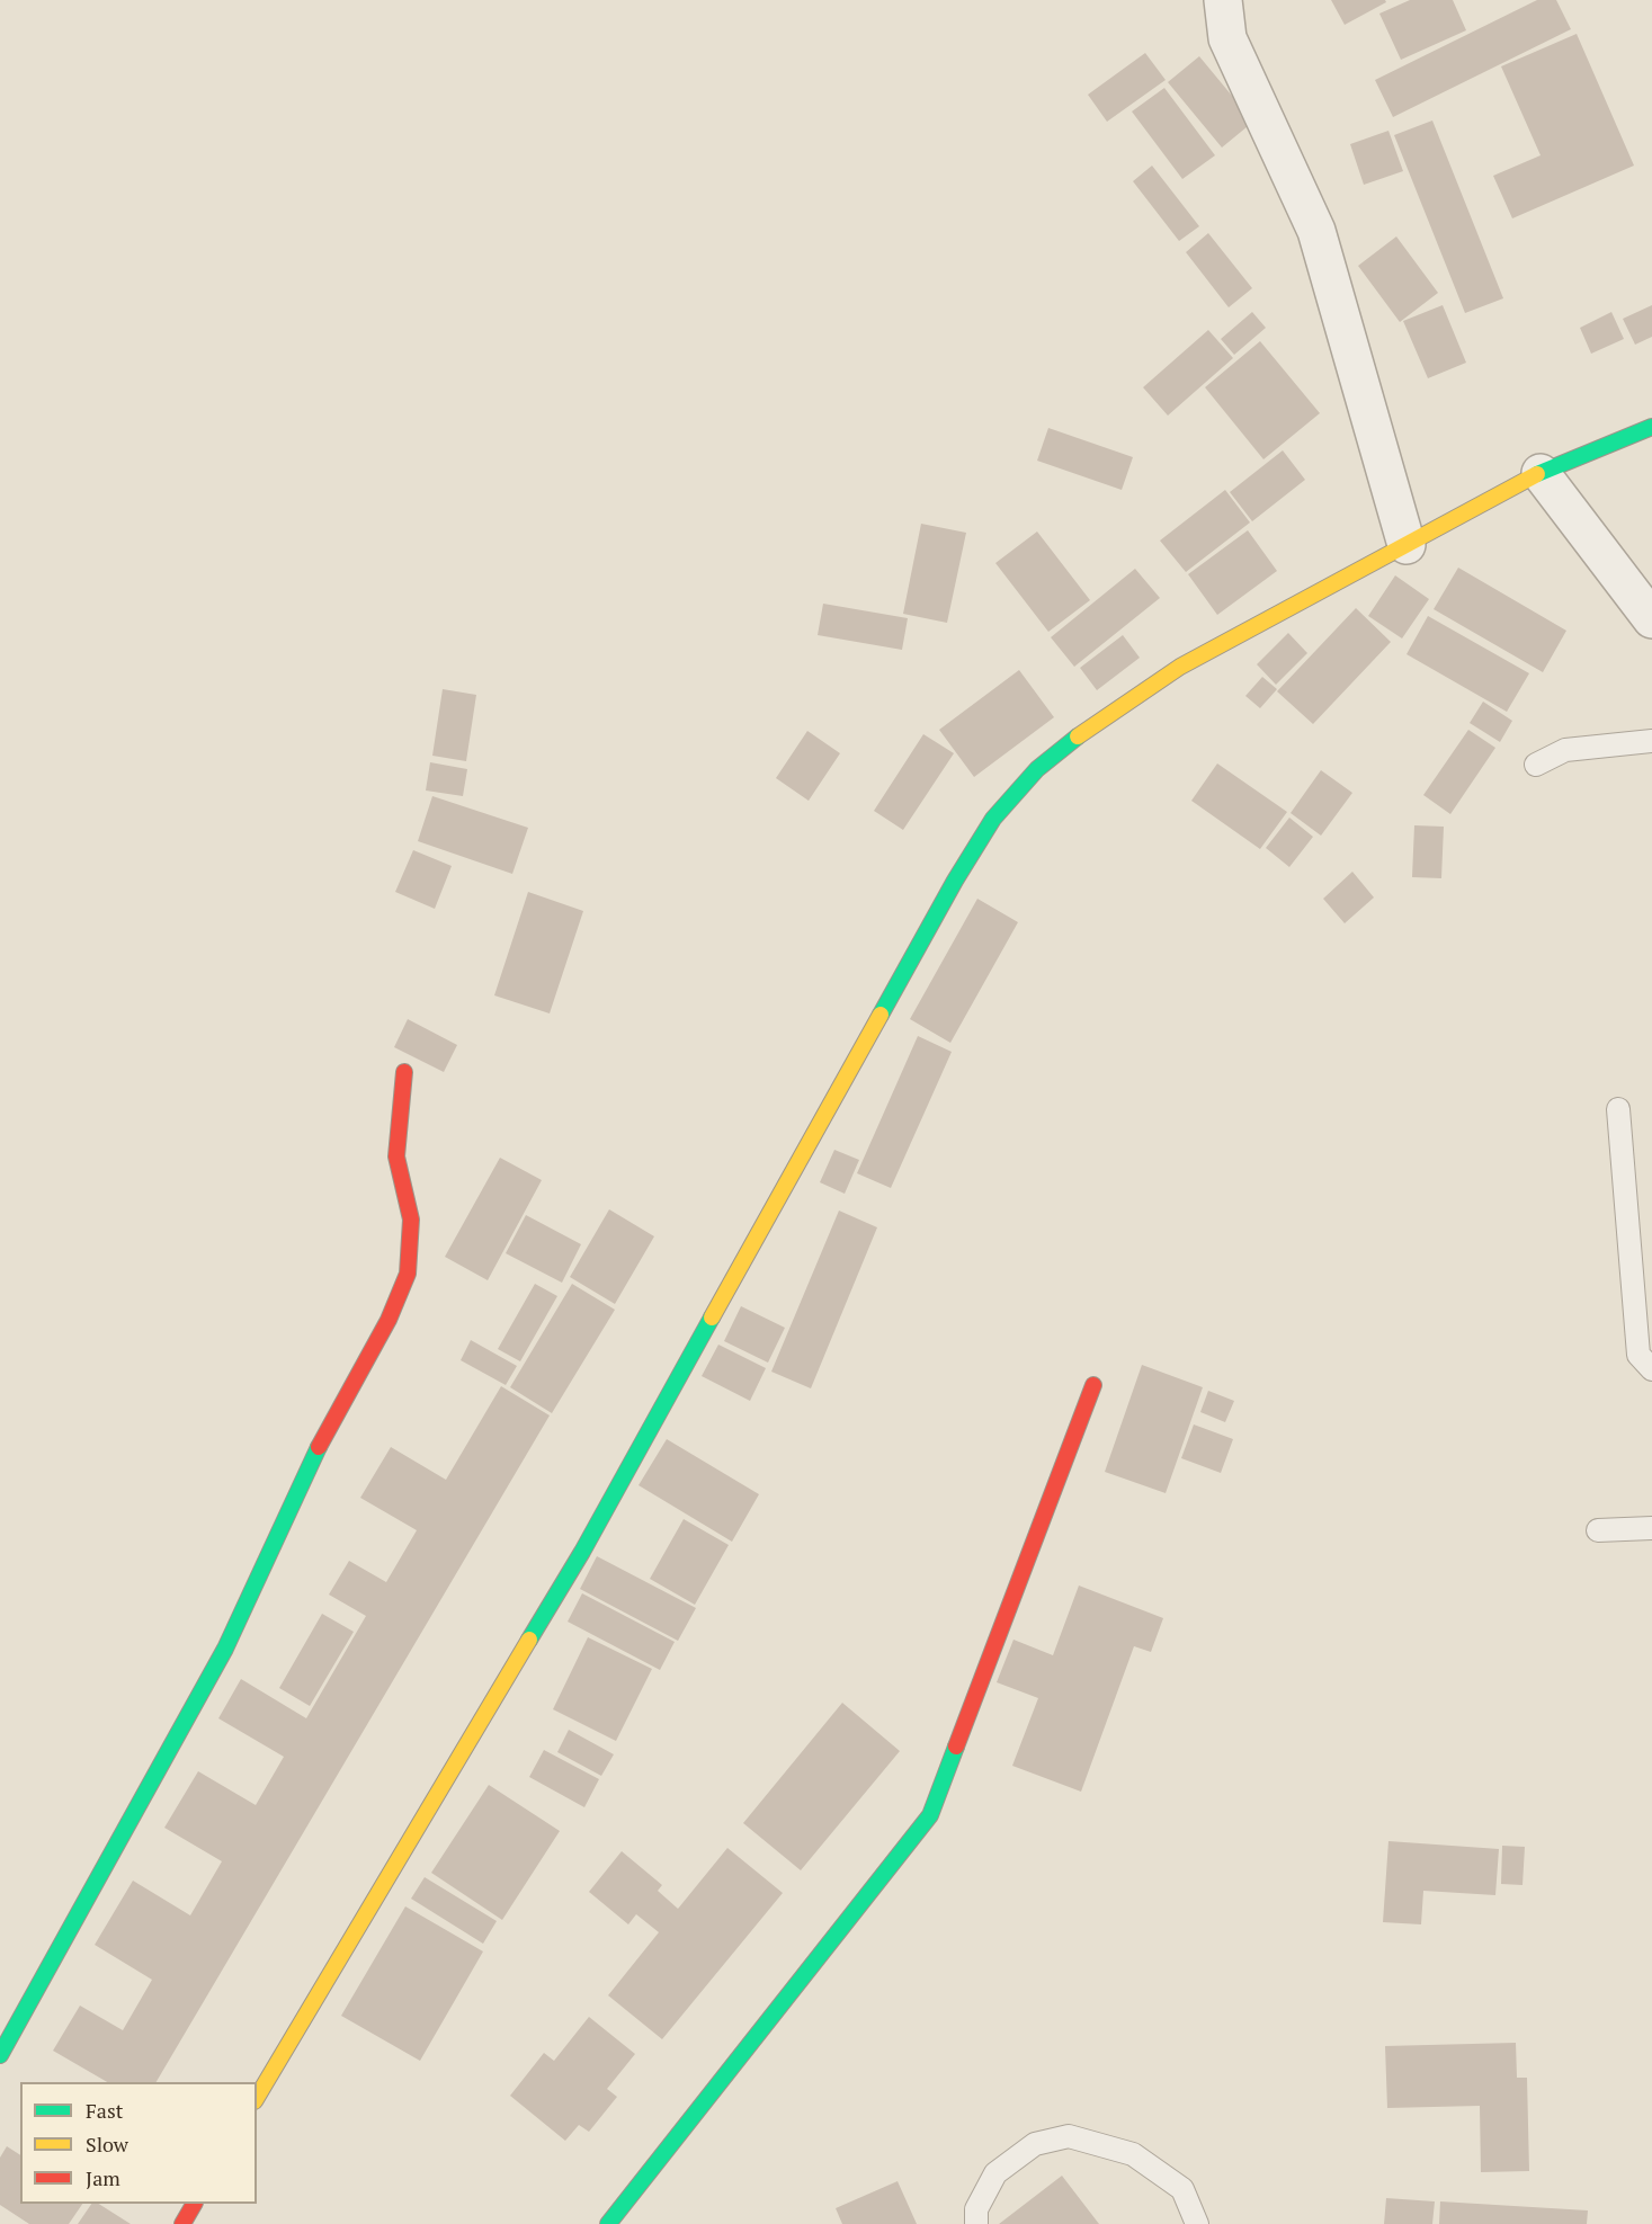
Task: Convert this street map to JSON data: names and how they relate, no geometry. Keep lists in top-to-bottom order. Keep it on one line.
{"legend":["Fast","Slow","Jam"]}
